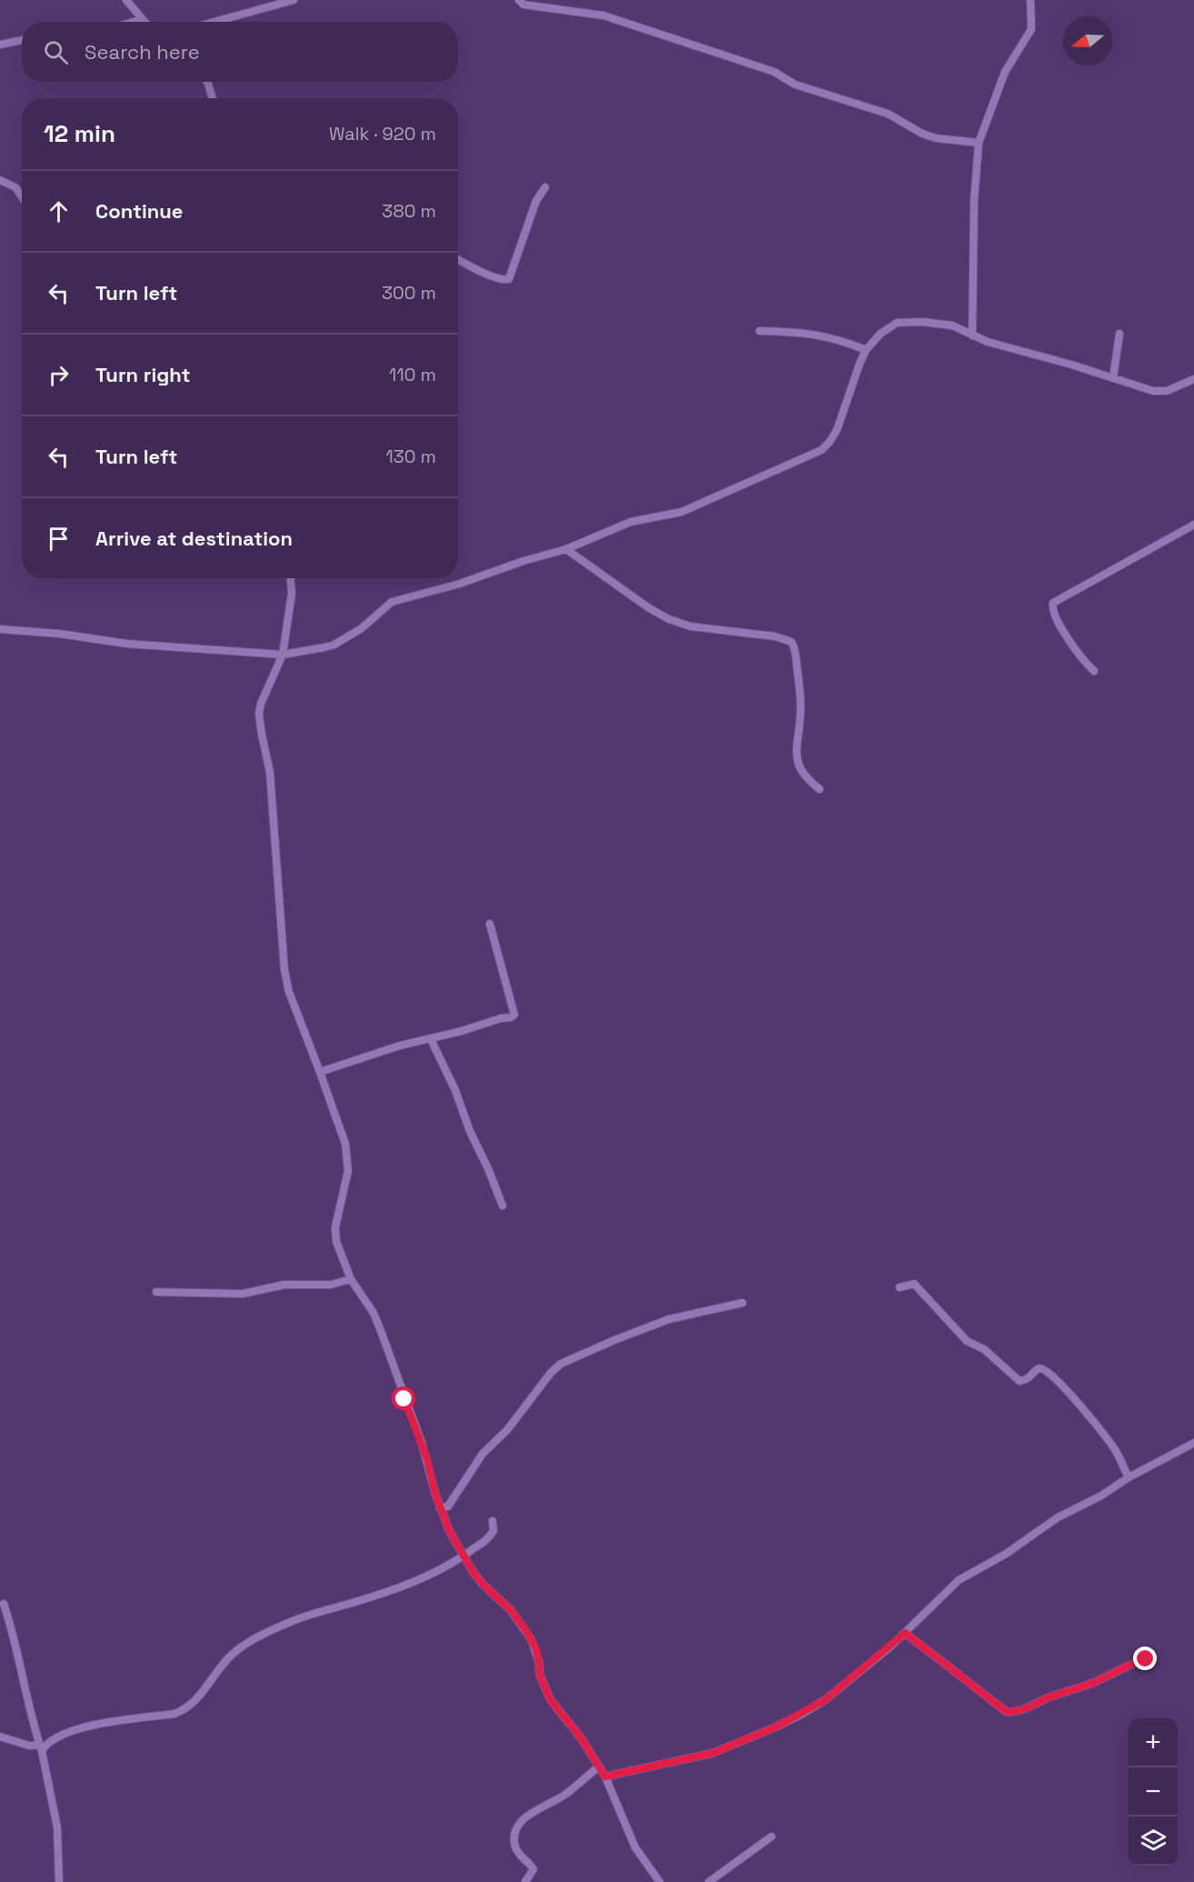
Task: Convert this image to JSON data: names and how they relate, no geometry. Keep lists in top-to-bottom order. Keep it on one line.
{"north":"left","page":{"search":"Search here","heading":["12 min","Walk · 920 m"],"list":[["Continue","380 m"],["Turn left","300 m"],["Turn right","110 m"],["Turn left","130 m"],"Arrive at destination"],"map_buttons":["+","−"]}}
